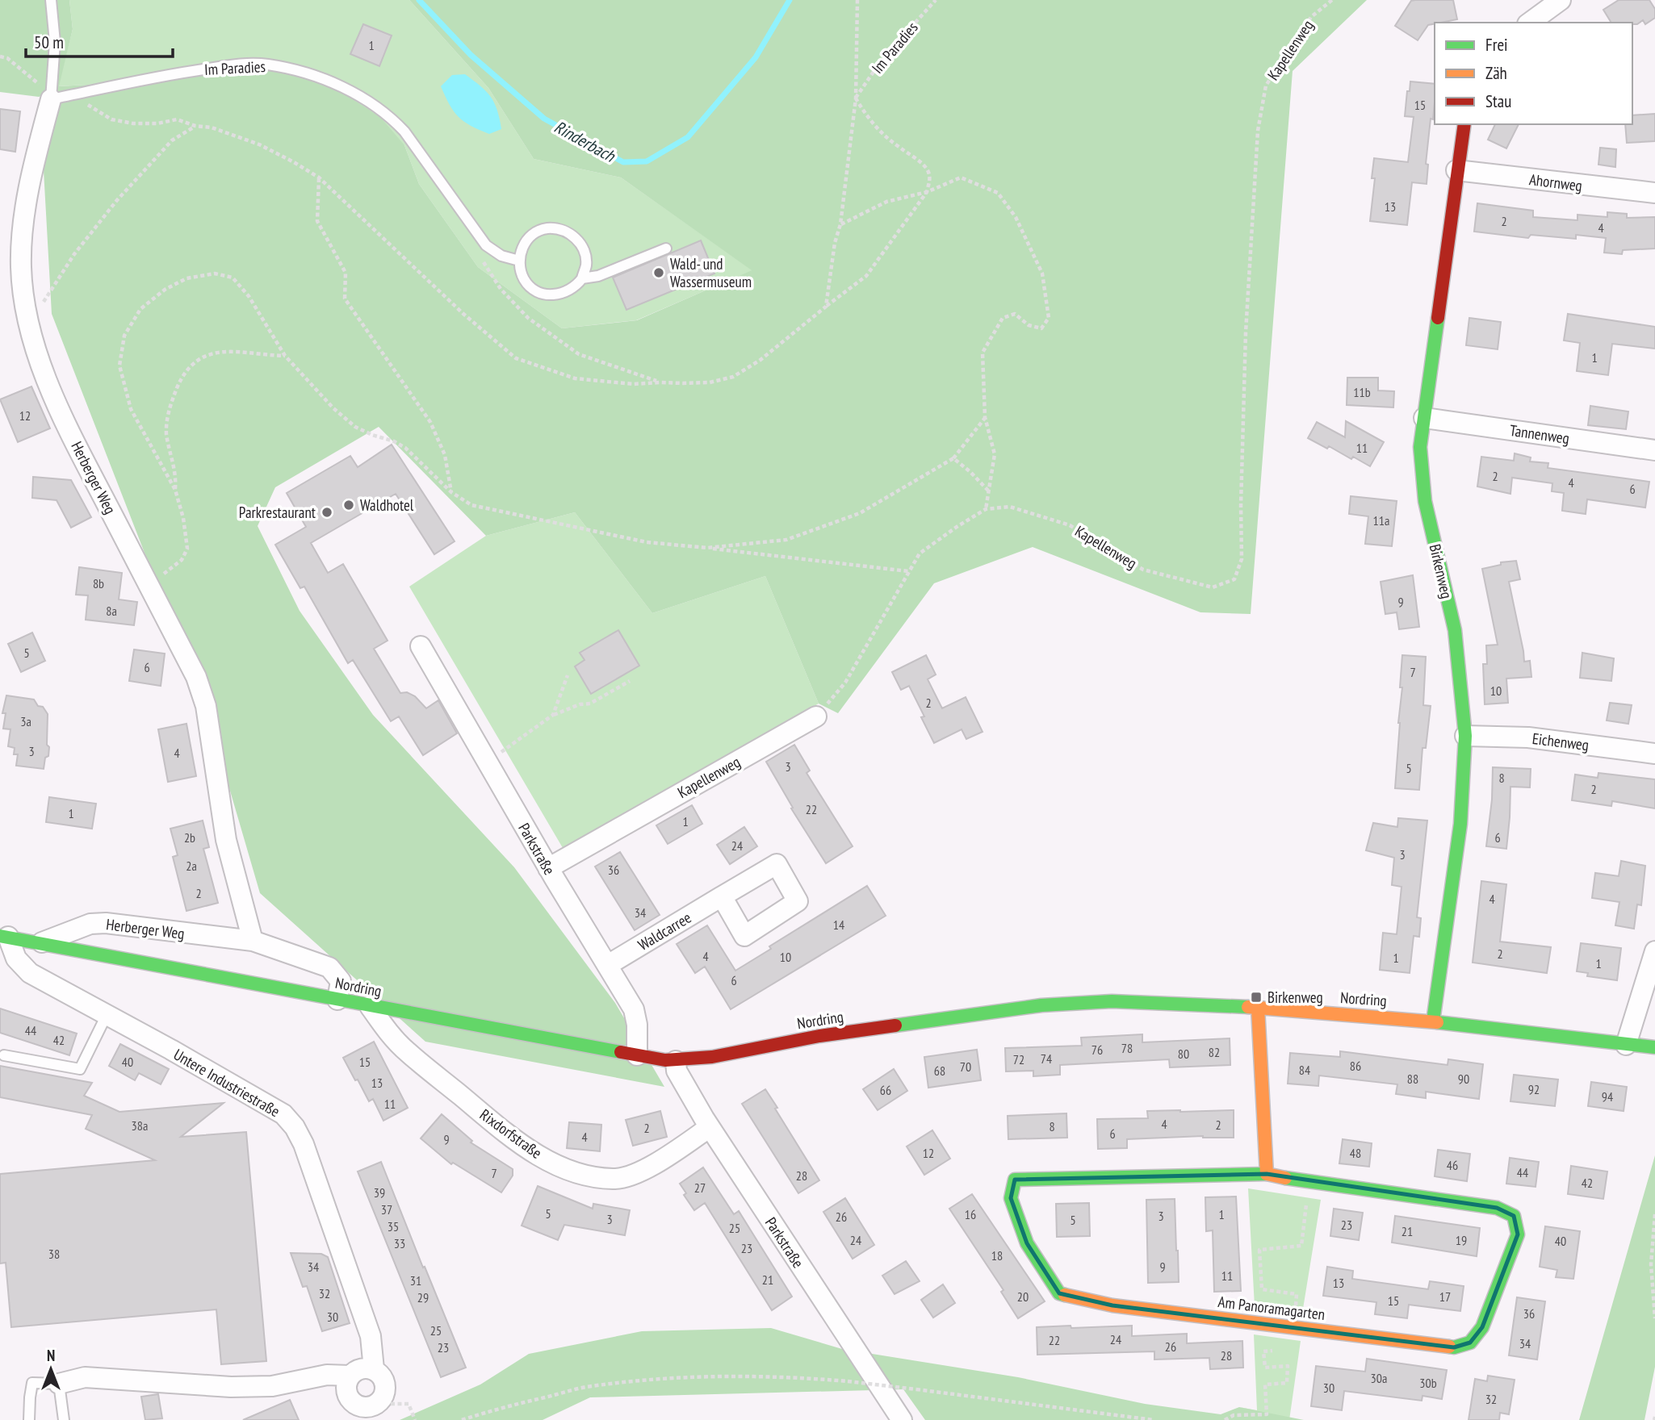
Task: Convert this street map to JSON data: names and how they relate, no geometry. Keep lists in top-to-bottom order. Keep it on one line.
{"streets":{"street":["Kapellenweg","Ahornweg","Tannenweg","Herberger Weg","Birkenweg","Eichenweg","Parkstraße","Waldcarree","Nordring","Untere Industriestraße","Rixdorfstraße","Am Panoramagarten"],"lane":["Im Paradies"]},"crossings":[["Im Paradies","Herberger Weg"],["Kapellenweg","Parkstraße"],["Ahornweg","Birkenweg"],["Tannenweg","Birkenweg"],["Herberger Weg","Nordring"],["Birkenweg","Eichenweg"],["Birkenweg","Nordring"],["Parkstraße","Waldcarree"],["Parkstraße","Nordring"],["Parkstraße","Rixdorfstraße"],["Nordring","Untere Industriestraße"],["Nordring","Rixdorfstraße"]],"water":["Rinderbach"],"places":{"other":["Wald- und Wassermuseum","Waldhotel","Parkrestaurant"],"transit":["Birkenweg"]},"house_numbers":["1","15","13","2","4","1","11b","12","11","2","4","6","11a","8b","9","8a","5","6","7","10","2","3a","3","4","3","5","8","2","22","1","1","2b","6","24","3","2a","36","2","4","34","14","2","4","10","1","1","6","44","42","78","76","82","80","74","72","40","15","86","70","84","68","88","90","13","92","66","94","11","4","2","38a","8","2","6","4","9","12","48","46","44","7","28","42","27","39","37","5","16","1","3","26","3","5","23","35","25","21","24","19","40","33","23","38","18","34","9","11","21","31","13","32","20","17","29","15","36","30","25","24","22","34","26","23","28","30a","30b","30","32"],"legend":["Frei","Zäh","Stau"],"scale_bar":"50 m","north":"top"}
